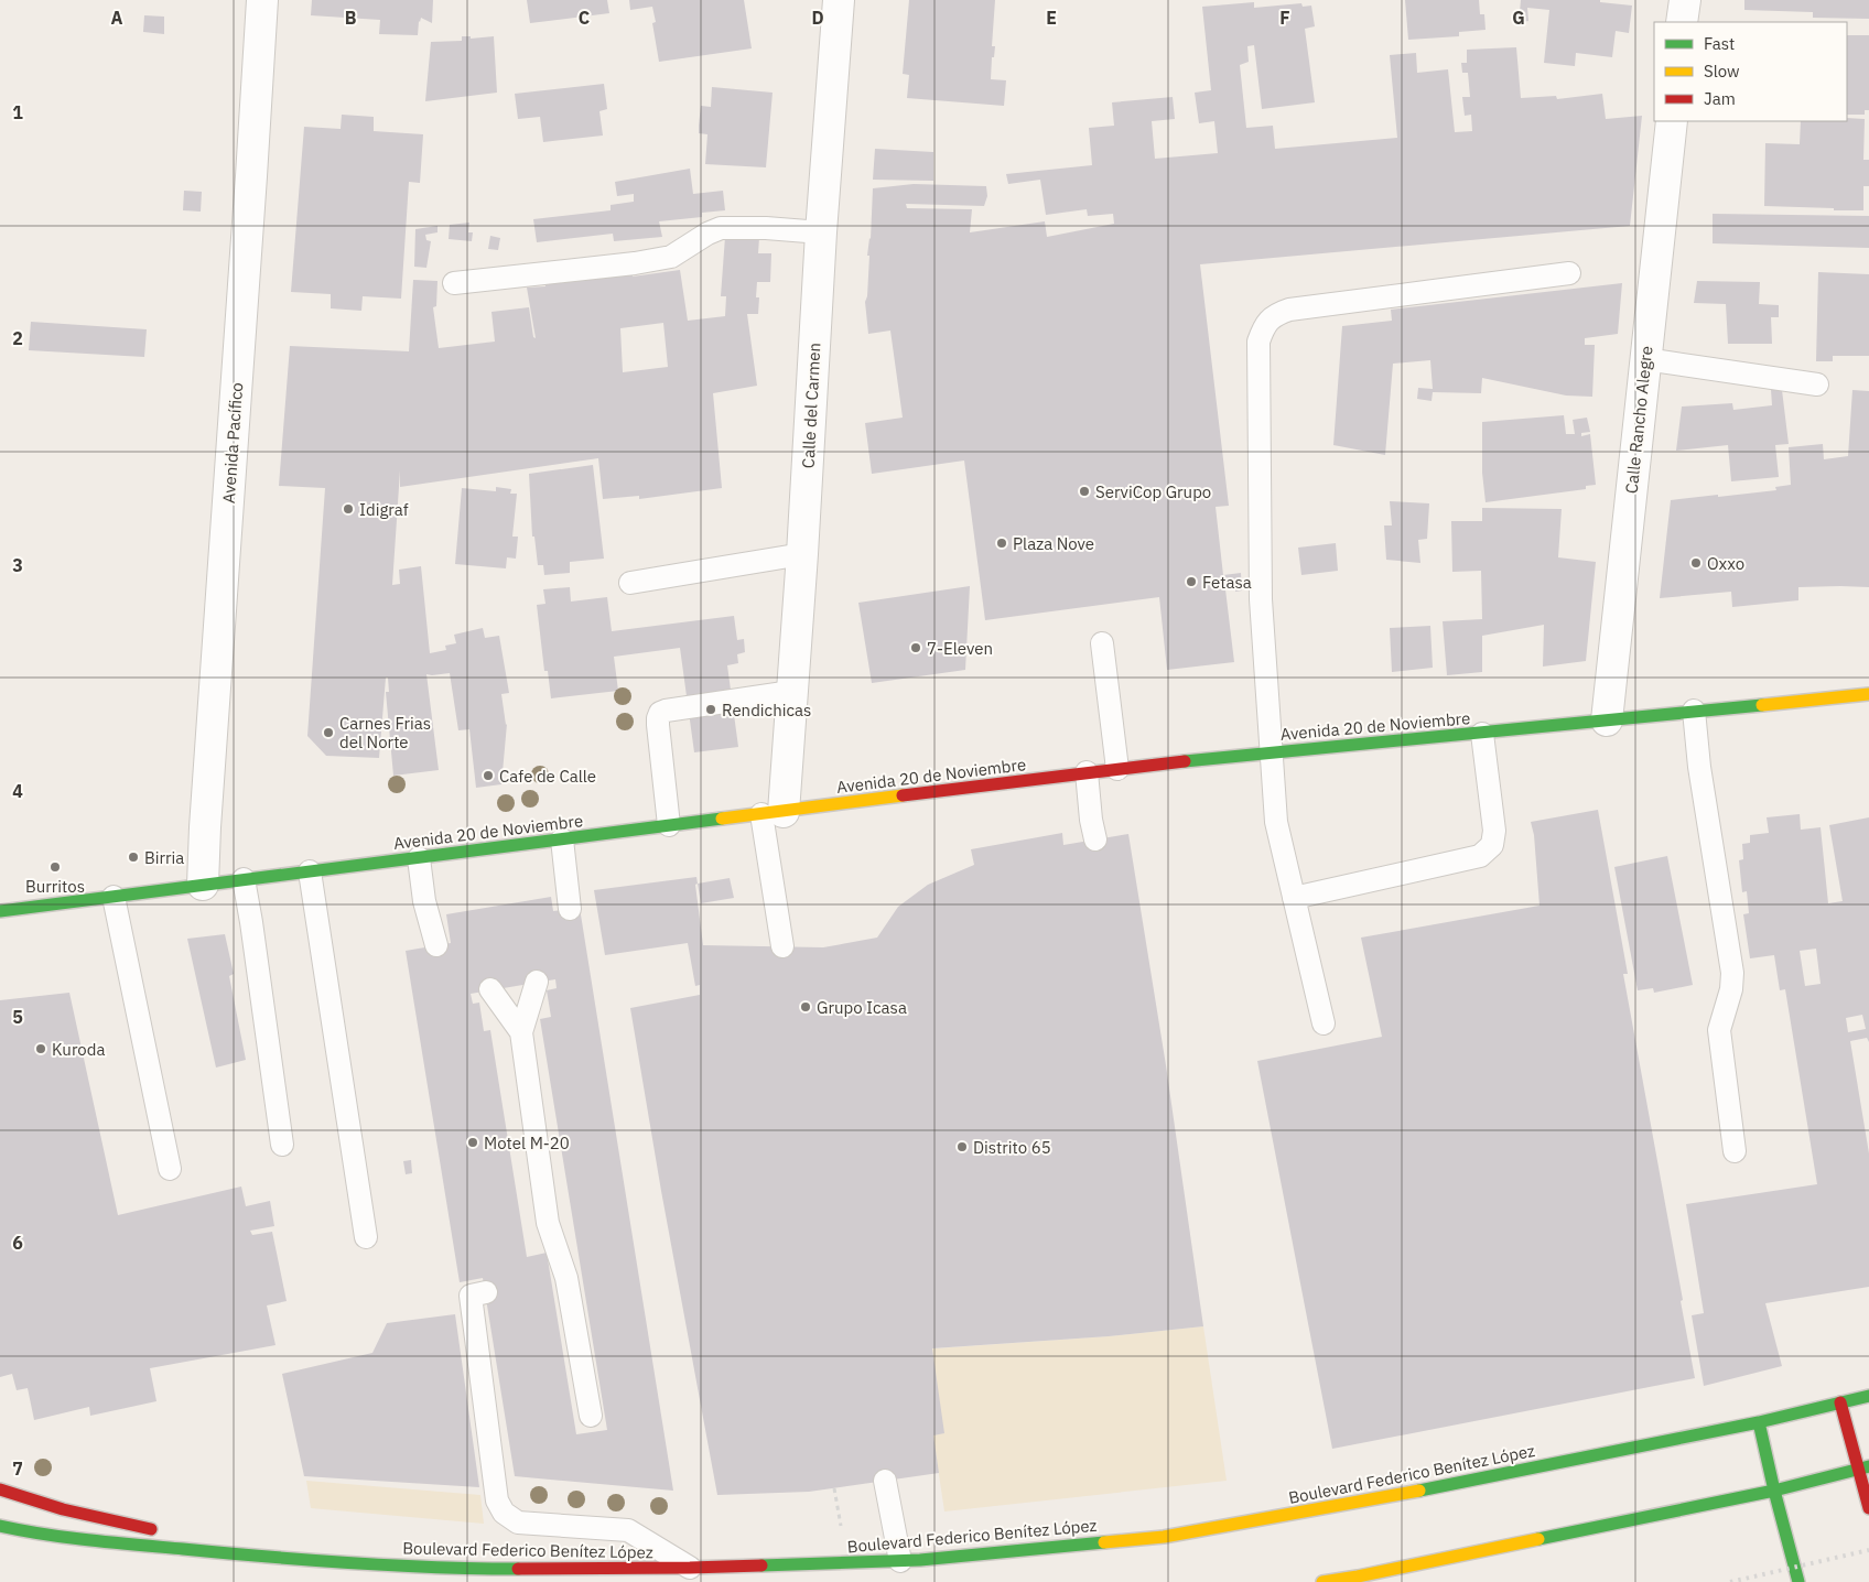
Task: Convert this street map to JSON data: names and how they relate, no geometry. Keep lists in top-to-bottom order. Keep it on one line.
{"streets":{"main road":["Avenida 20 de Noviembre","Boulevard Federico Benítez López"],"street":["Calle del Carmen","Calle Rancho Alegre","Avenida Pacífico"]},"crossings":[["Calle del Carmen","Avenida 20 de Noviembre"],["Calle Rancho Alegre","Avenida 20 de Noviembre"],["Avenida Pacífico","Avenida 20 de Noviembre"]],"places":["ServiCop Grupo","Idigraf","Plaza Nove","Oxxo","Fetasa","7-Eleven","Rendichicas","Carnes Frias del Norte","Cafe de Calle","Birria","Burritos","Grupo Icasa","Kuroda","Motel M-20","Distrito 65"],"legend":["Fast","Slow","Jam"],"grid":{"columns":["A","B","C","D","E","F","G"],"rows":["1","2","3","4","5","6","7"]}}
